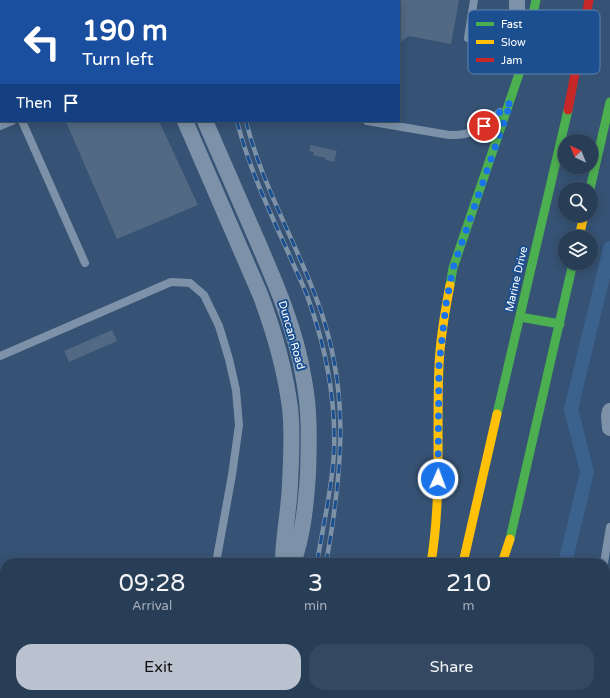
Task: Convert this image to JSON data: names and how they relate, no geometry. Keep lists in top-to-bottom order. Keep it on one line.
{"streets":{"main road":["Marine Drive"],"street":["Duncan Road"]},"legend":["Fast","Slow","Jam"],"north":"top left","page":{"turn":["190 m","Turn left"],"then":"Then","eta":["09:28","Arrival","3","min","210","m"],"buttons":["Exit","Share"]}}
